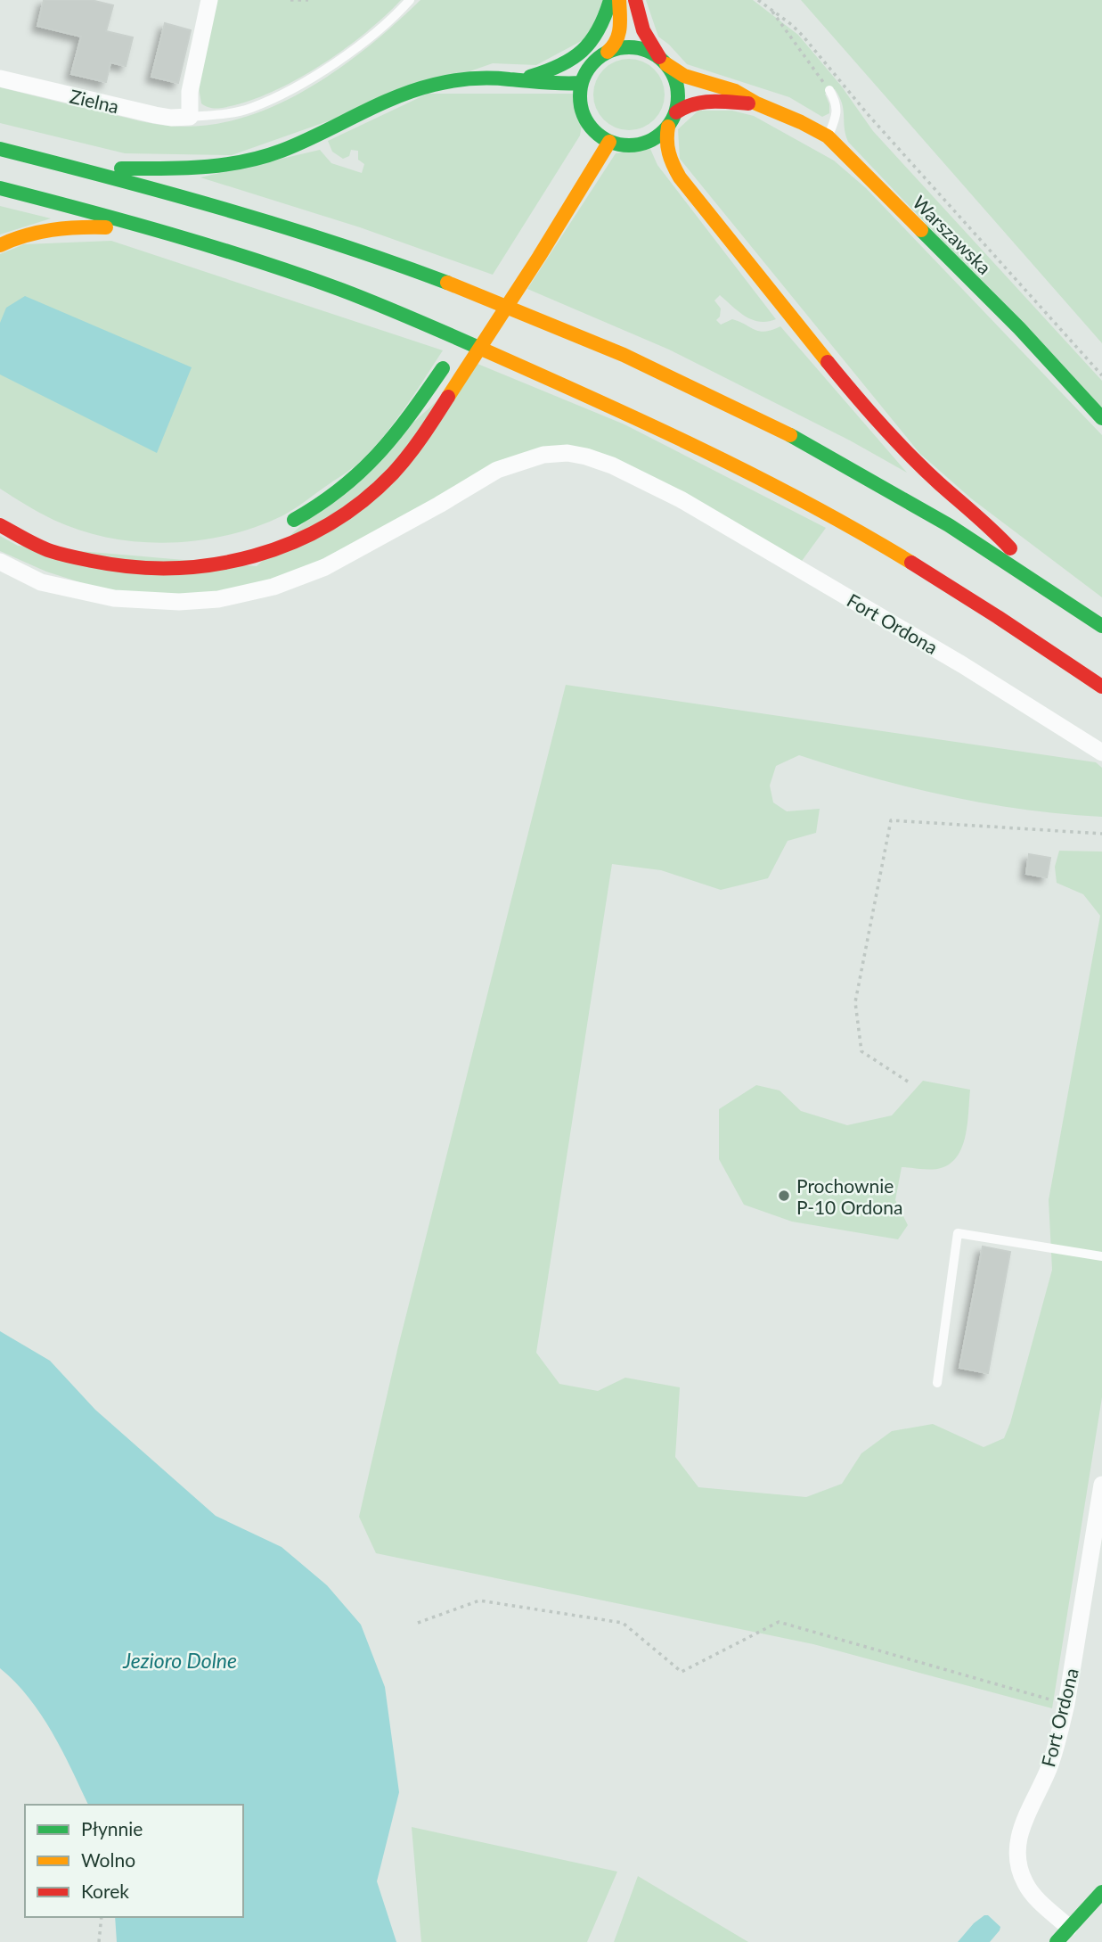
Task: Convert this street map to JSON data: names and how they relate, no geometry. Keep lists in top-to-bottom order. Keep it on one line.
{"streets":{"main road":["Warszawska"],"street":["Zielna","Fort Ordona"]},"water":["Jezioro Dolne"],"places":["Prochownie P-10 Ordona"],"legend":["Płynnie","Wolno","Korek"]}
